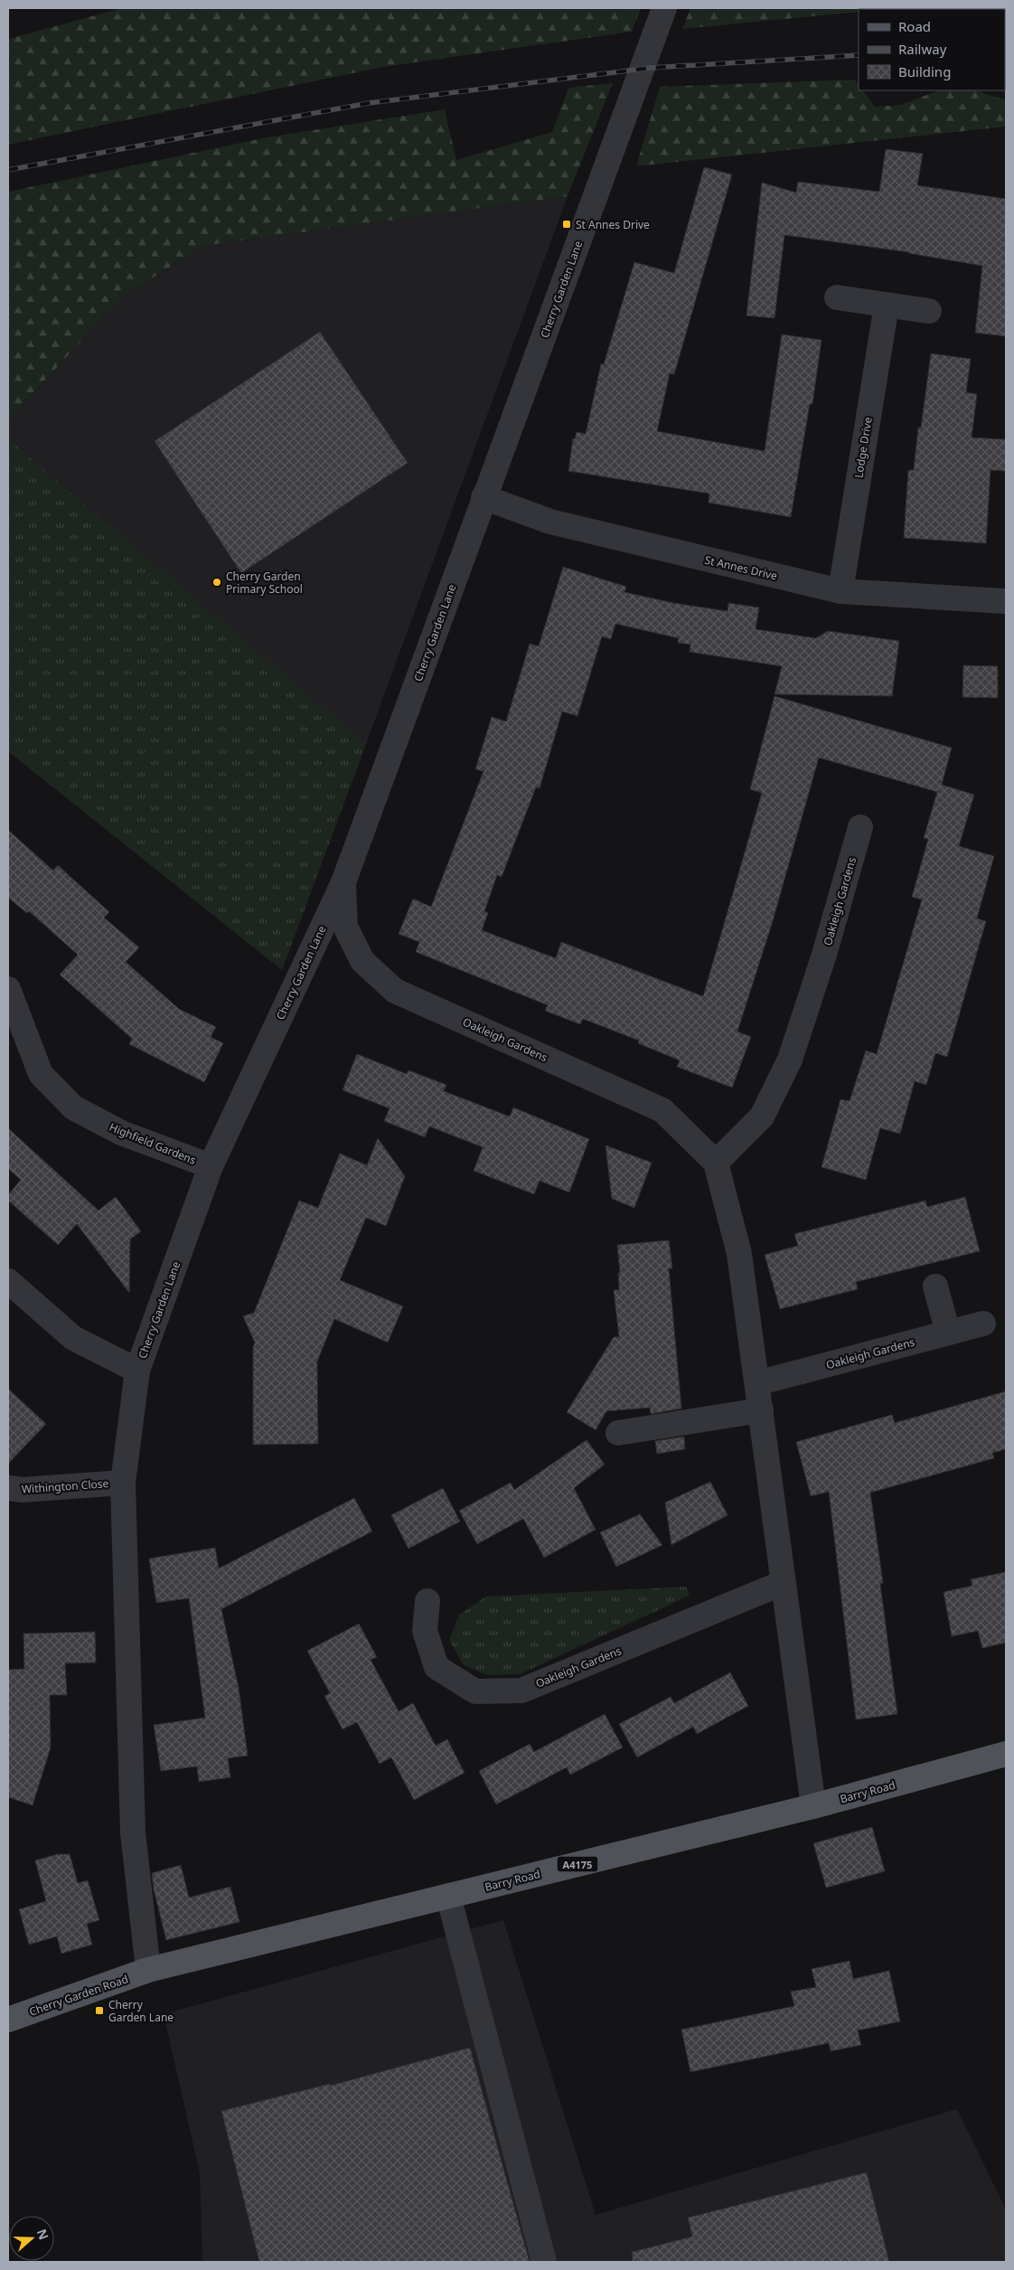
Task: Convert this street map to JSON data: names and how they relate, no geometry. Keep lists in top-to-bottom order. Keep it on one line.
{"streets":{"main road":["Barry Road","A4175","Cherry Garden Road"],"street":["Cherry Garden Lane","Lodge Drive","St Annes Drive","Oakleigh Gardens","Highfield Gardens","Withington Close"]},"crossings":[["Cherry Garden Lane","St Annes Drive"],["Cherry Garden Lane","Oakleigh Gardens"],["Cherry Garden Lane","Highfield Gardens"],["Cherry Garden Lane","Withington Close"],["Cherry Garden Lane","Barry Road"],["Cherry Garden Lane","Cherry Garden Road"],["Lodge Drive","St Annes Drive"],["Barry Road","Cherry Garden Road"]],"places":{"transit":["St Annes Drive","Cherry Garden Lane"],"other":["Cherry Garden Primary School"]},"legend":["Road","Railway","Building"],"north":"right"}
